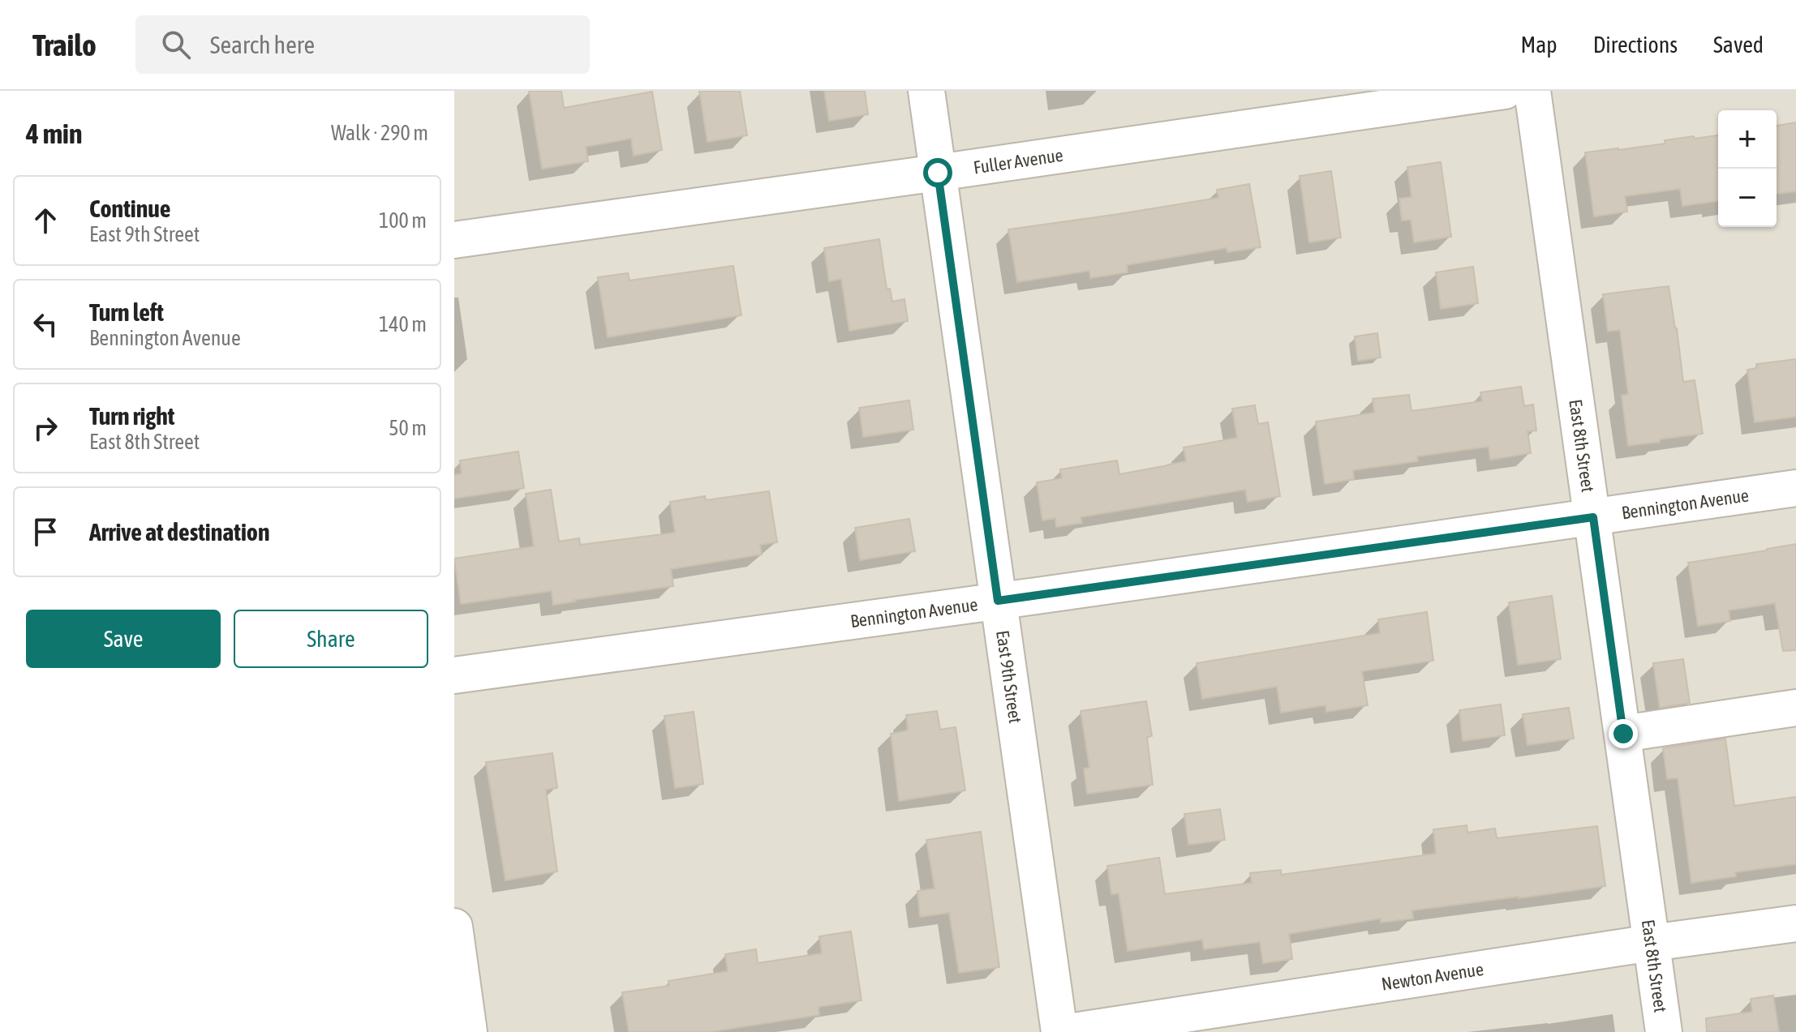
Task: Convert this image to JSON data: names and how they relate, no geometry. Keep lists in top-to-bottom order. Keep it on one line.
{"streets":{"street":["Fuller Avenue","East 8th Street","Bennington Avenue","East 9th Street","Newton Avenue"]},"crossings":[["Fuller Avenue","East 9th Street"],["East 8th Street","Bennington Avenue"],["East 8th Street","Newton Avenue"],["Bennington Avenue","East 9th Street"]],"page":{"header":"Trailo","search":"Search here","nav":["Map","Directions","Saved"],"heading":["4 min","Walk · 290 m"],"map_buttons":["+","−"],"list":[["Continue","East 9th Street","100 m"],["Turn left","Bennington Avenue","140 m"],["Turn right","East 8th Street","50 m"],"Arrive at destination"],"buttons":["Save","Share"]}}
